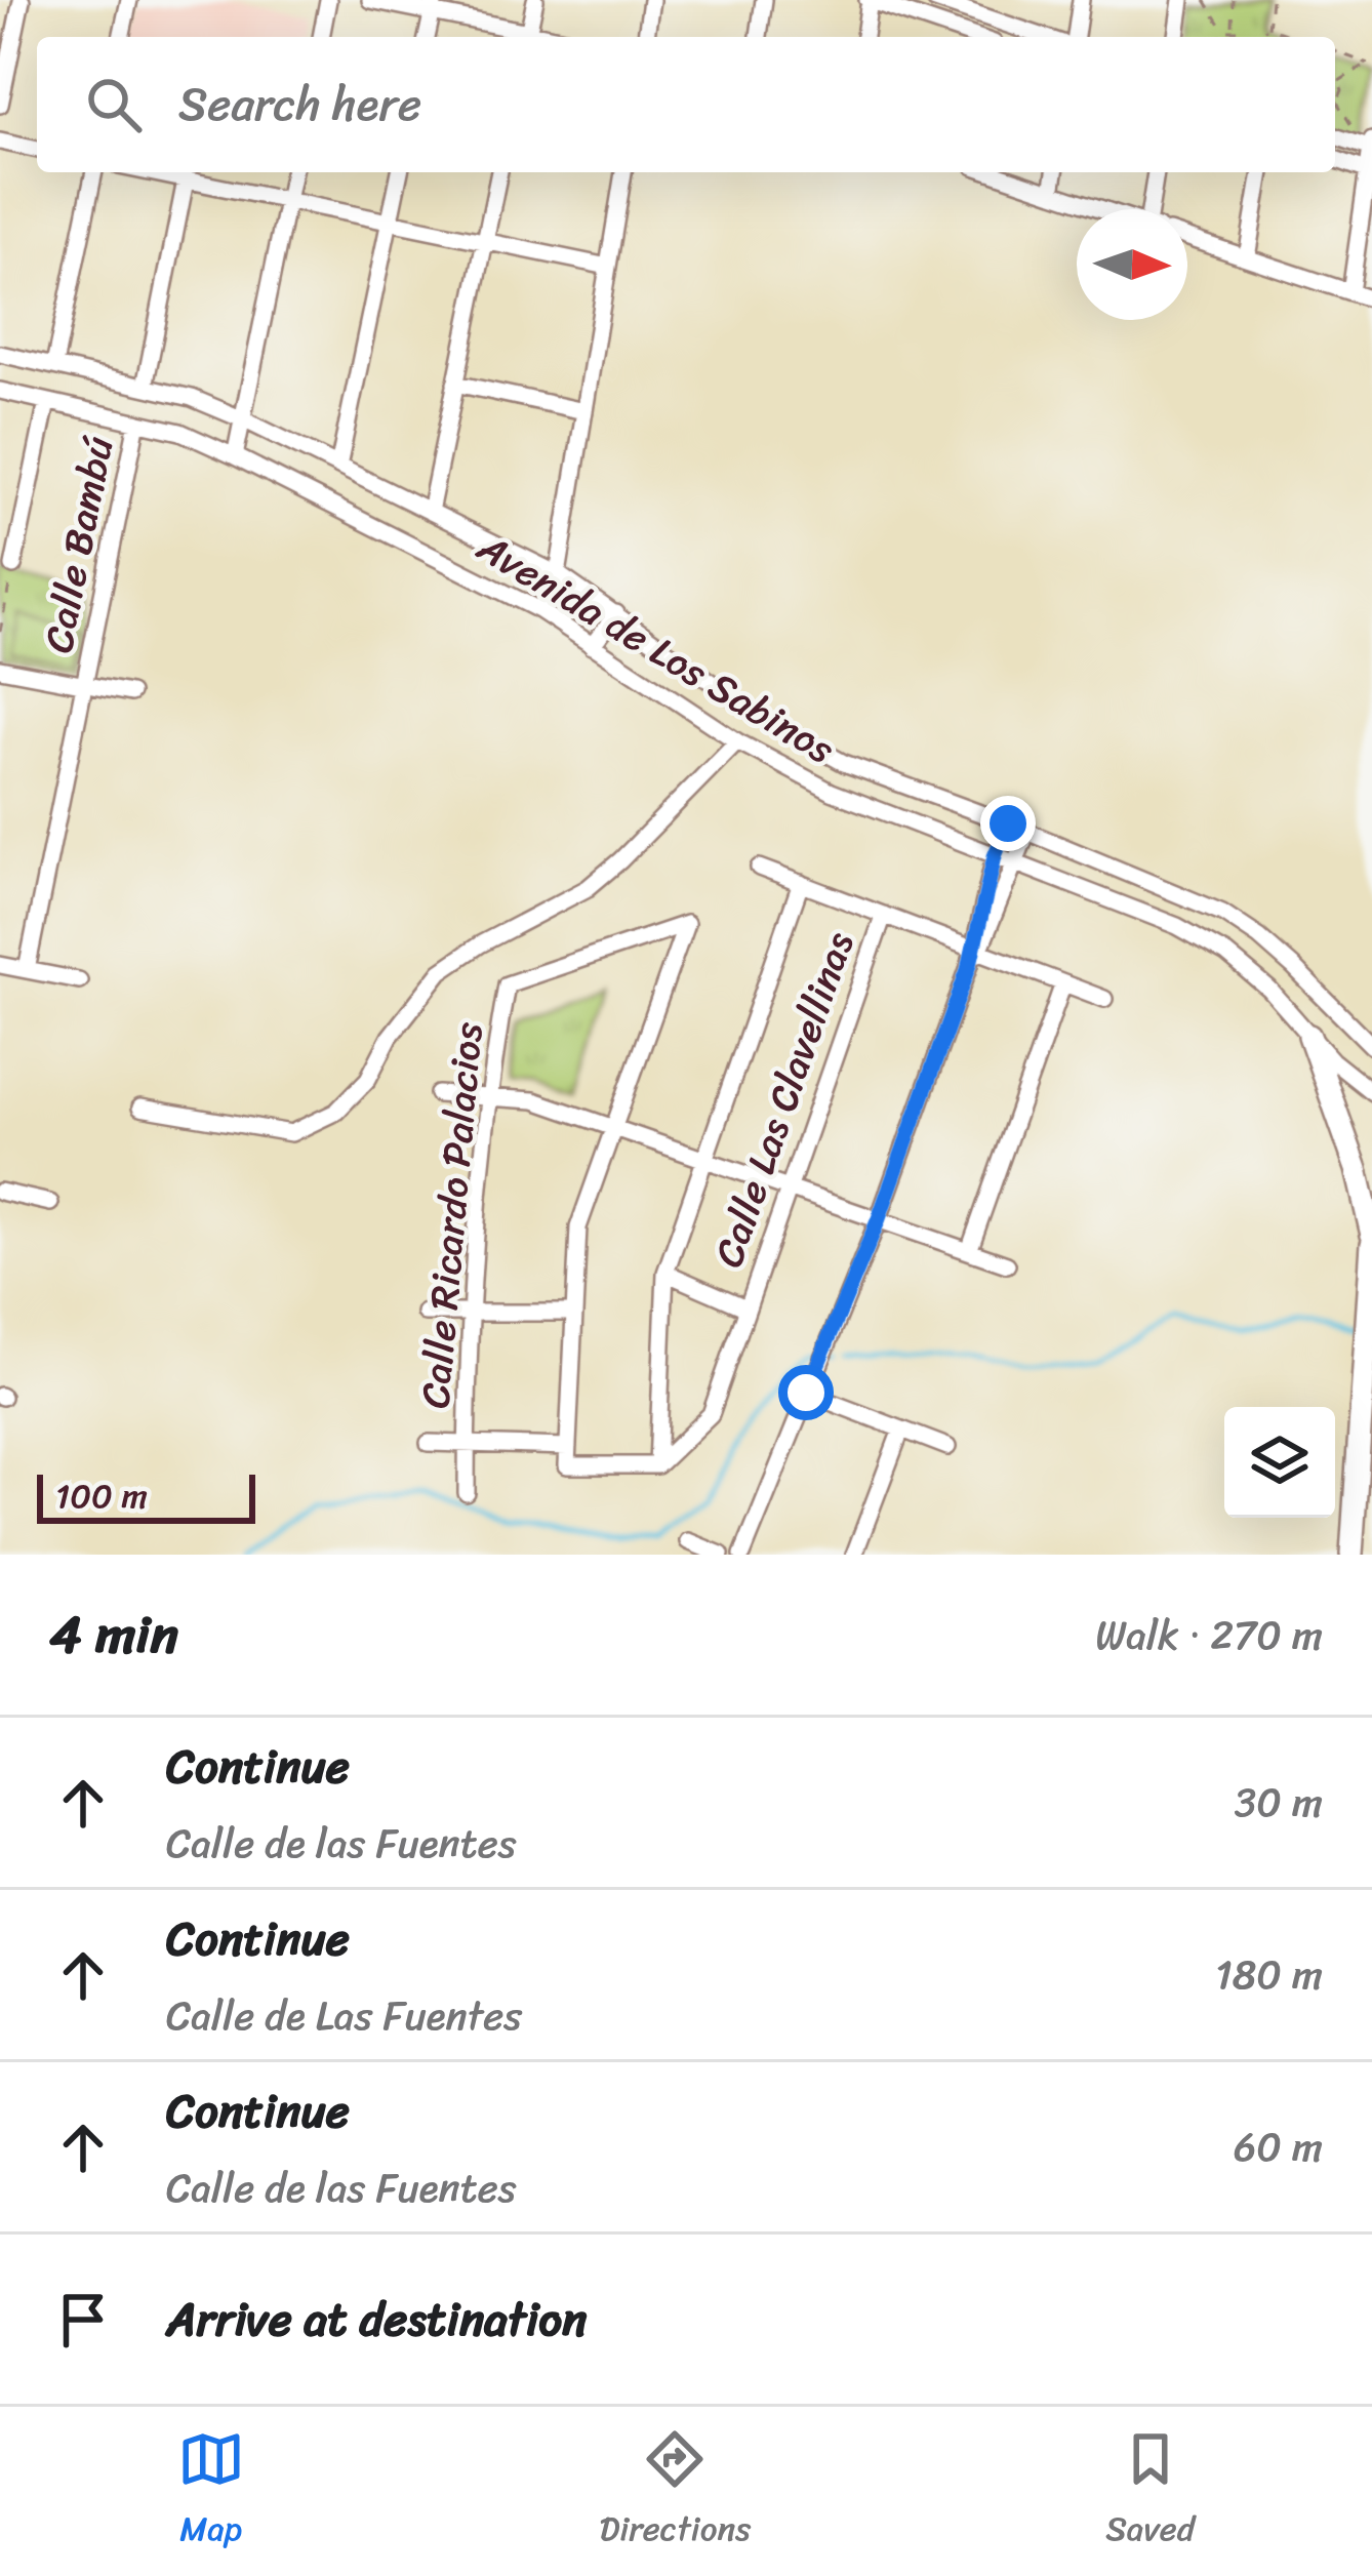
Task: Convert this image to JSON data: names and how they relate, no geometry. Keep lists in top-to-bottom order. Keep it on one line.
{"streets":{"street":["Calle Bambú","Avenida de Los Sabinos","Calle Las Clavellinas","Calle Ricardo Palacios"]},"crossings":[["Calle Bambú","Avenida de Los Sabinos"]],"scale_bar":"100 m","north":"right","page":{"search":"Search here","scale":"100 m","heading":["4 min","Walk · 270 m"],"list":[["Continue","Calle de las Fuentes","30 m"],["Continue","Calle de Las Fuentes","180 m"],["Continue","Calle de las Fuentes","60 m"],"Arrive at destination"],"nav":["Map","Directions","Saved"]}}
